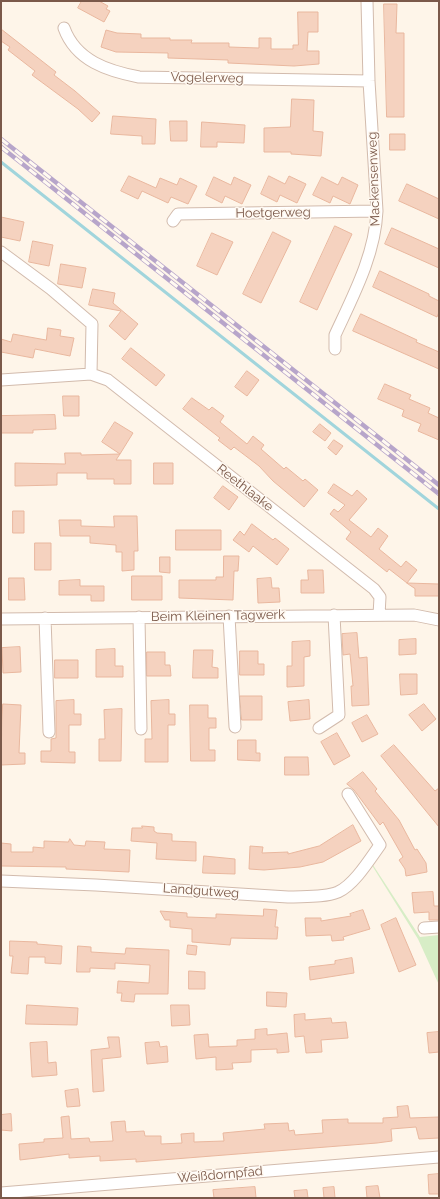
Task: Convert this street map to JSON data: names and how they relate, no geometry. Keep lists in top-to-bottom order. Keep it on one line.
{"streets":{"street":["Vogelerweg","Mackensenweg","Hoetgerweg","Reethlaake","Beim Kleinen Tagwerk","Landgutweg","Weißdornpfad"]},"crossings":[["Vogelerweg","Mackensenweg"],["Mackensenweg","Hoetgerweg"],["Reethlaake","Beim Kleinen Tagwerk"]]}
